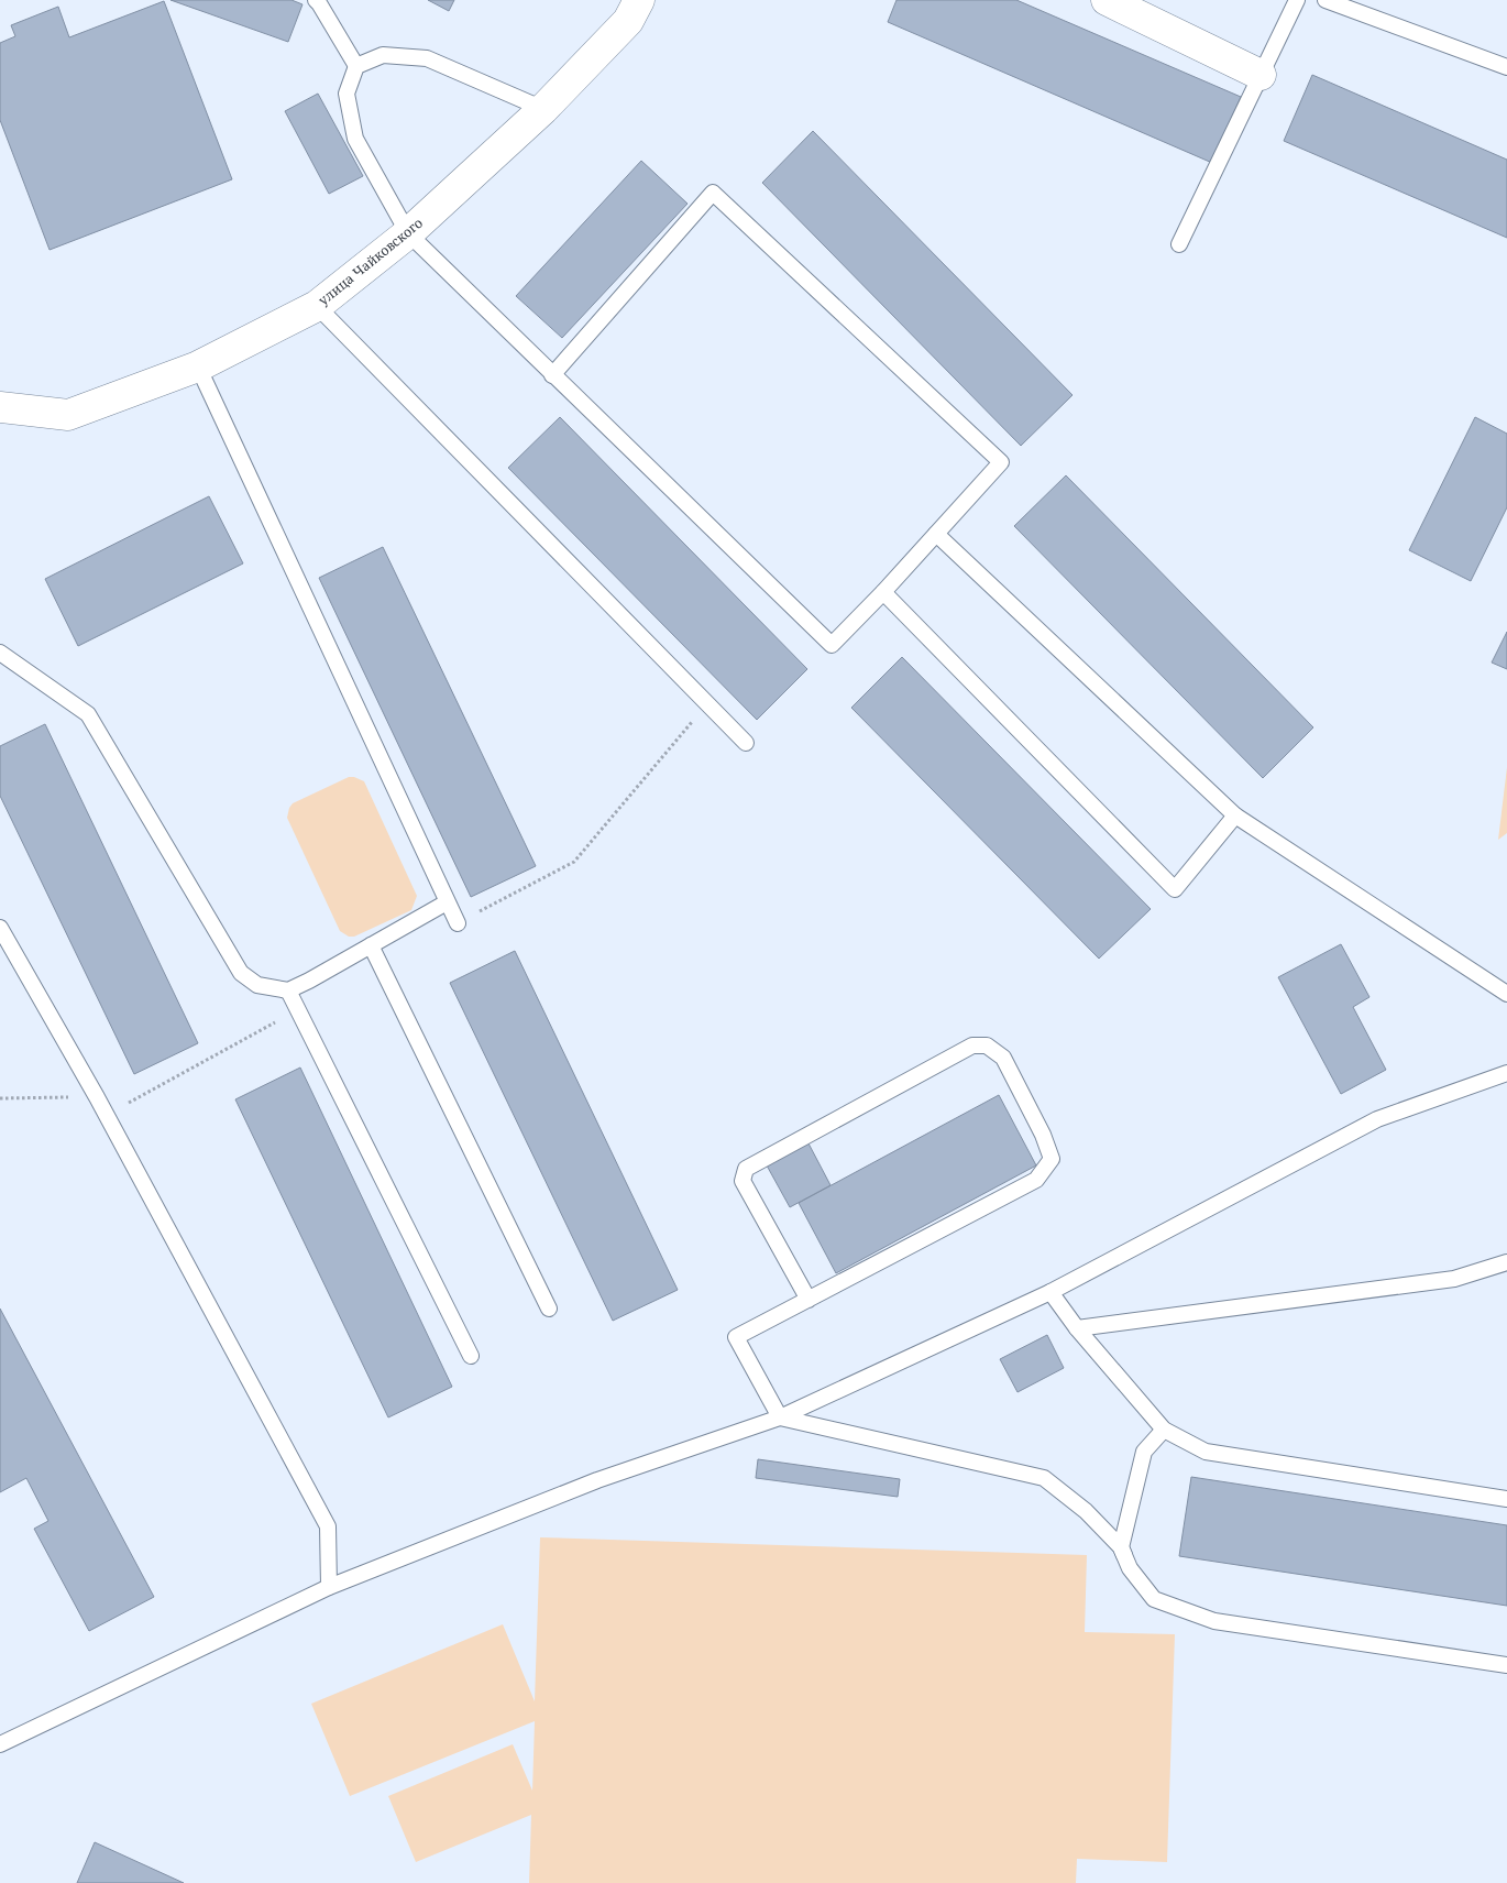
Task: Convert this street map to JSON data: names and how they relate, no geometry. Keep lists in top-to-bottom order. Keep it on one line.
{"streets":{"street":["улица Чайковского"]}}
